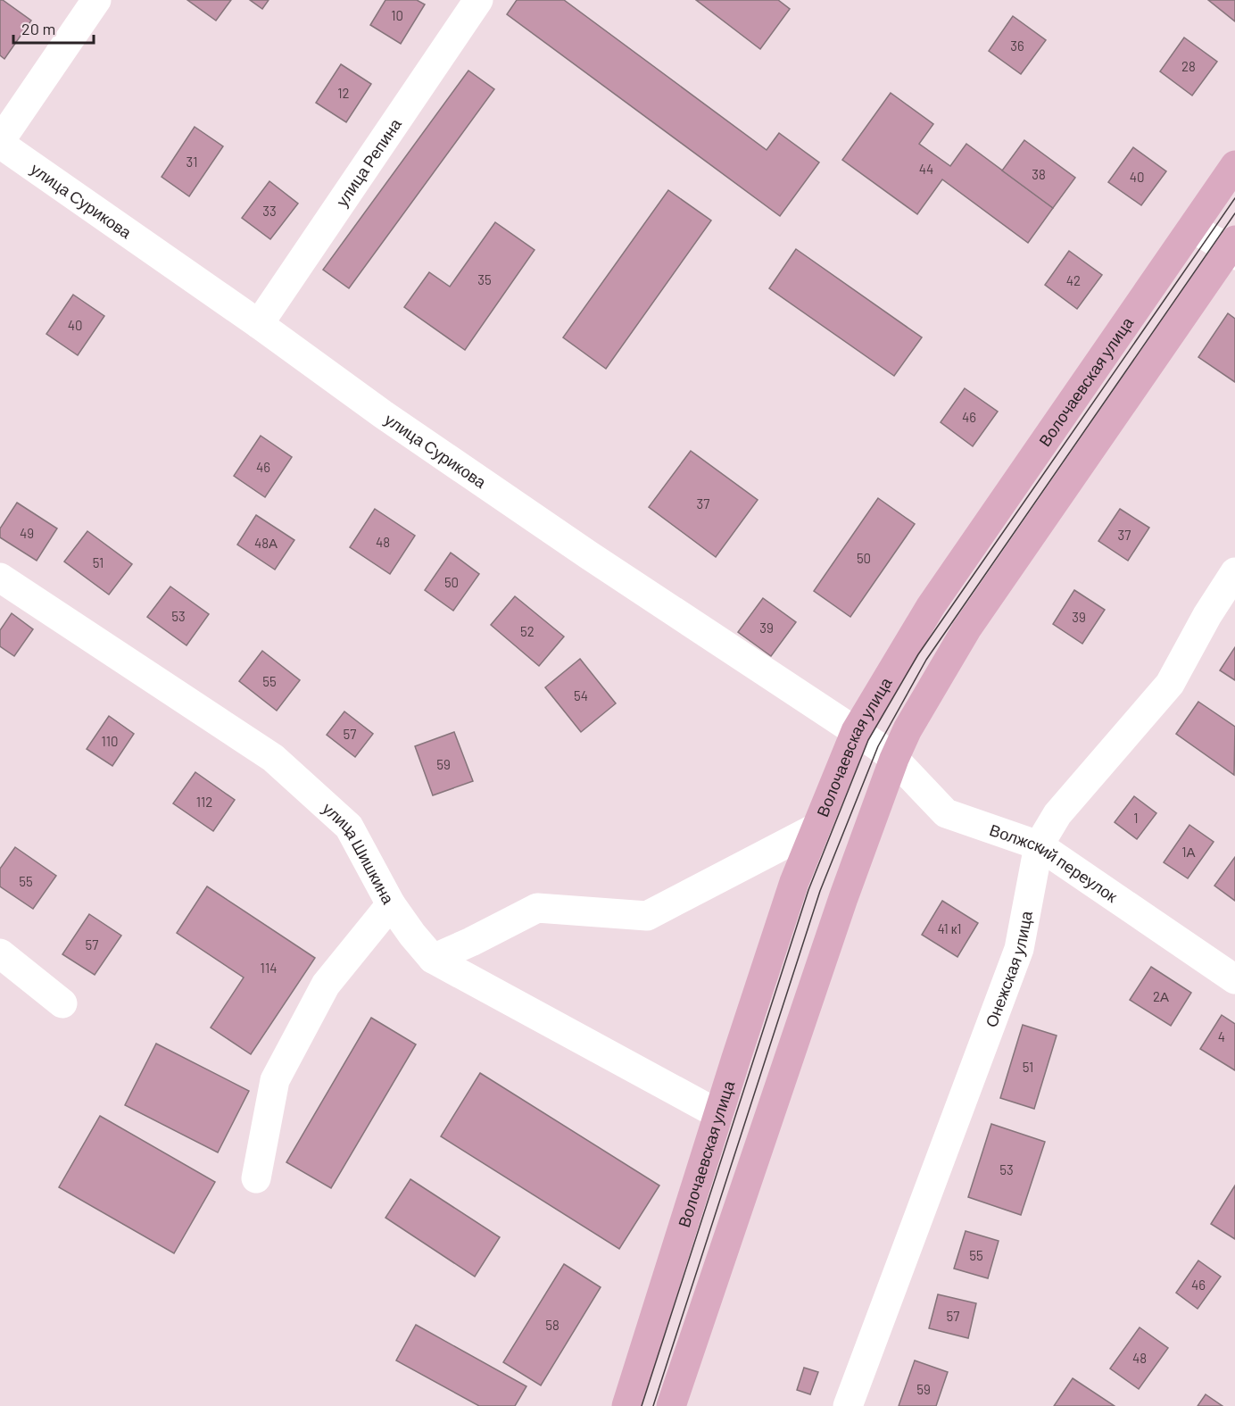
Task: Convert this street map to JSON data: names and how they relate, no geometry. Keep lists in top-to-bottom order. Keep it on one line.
{"streets":{"main road":["Волочаевская улица"],"street":["улица Репина","улица Сурикова","улица Шишкина","Волжский переулок","Онежская улица"]},"crossings":[["улица Репина","улица Сурикова"],["улица Сурикова","Волочаевская улица"],["улица Сурикова","Волжский переулок"],["Волочаевская улица","улица Шишкина"],["Волочаевская улица","Волжский переулок"],["Волжский переулок","Онежская улица"]],"house_numbers":["10","36","28","12","31","44","38","40","33","35","42","40","46","46","37","49","37","48","48А","50","51","50","53","39","39","52","55","54","57","110","59","112","1","1А","55","41 к1","57","114","2А","4","51","53","55","46","57","58","48","59"],"scale_bar":"20 m"}
